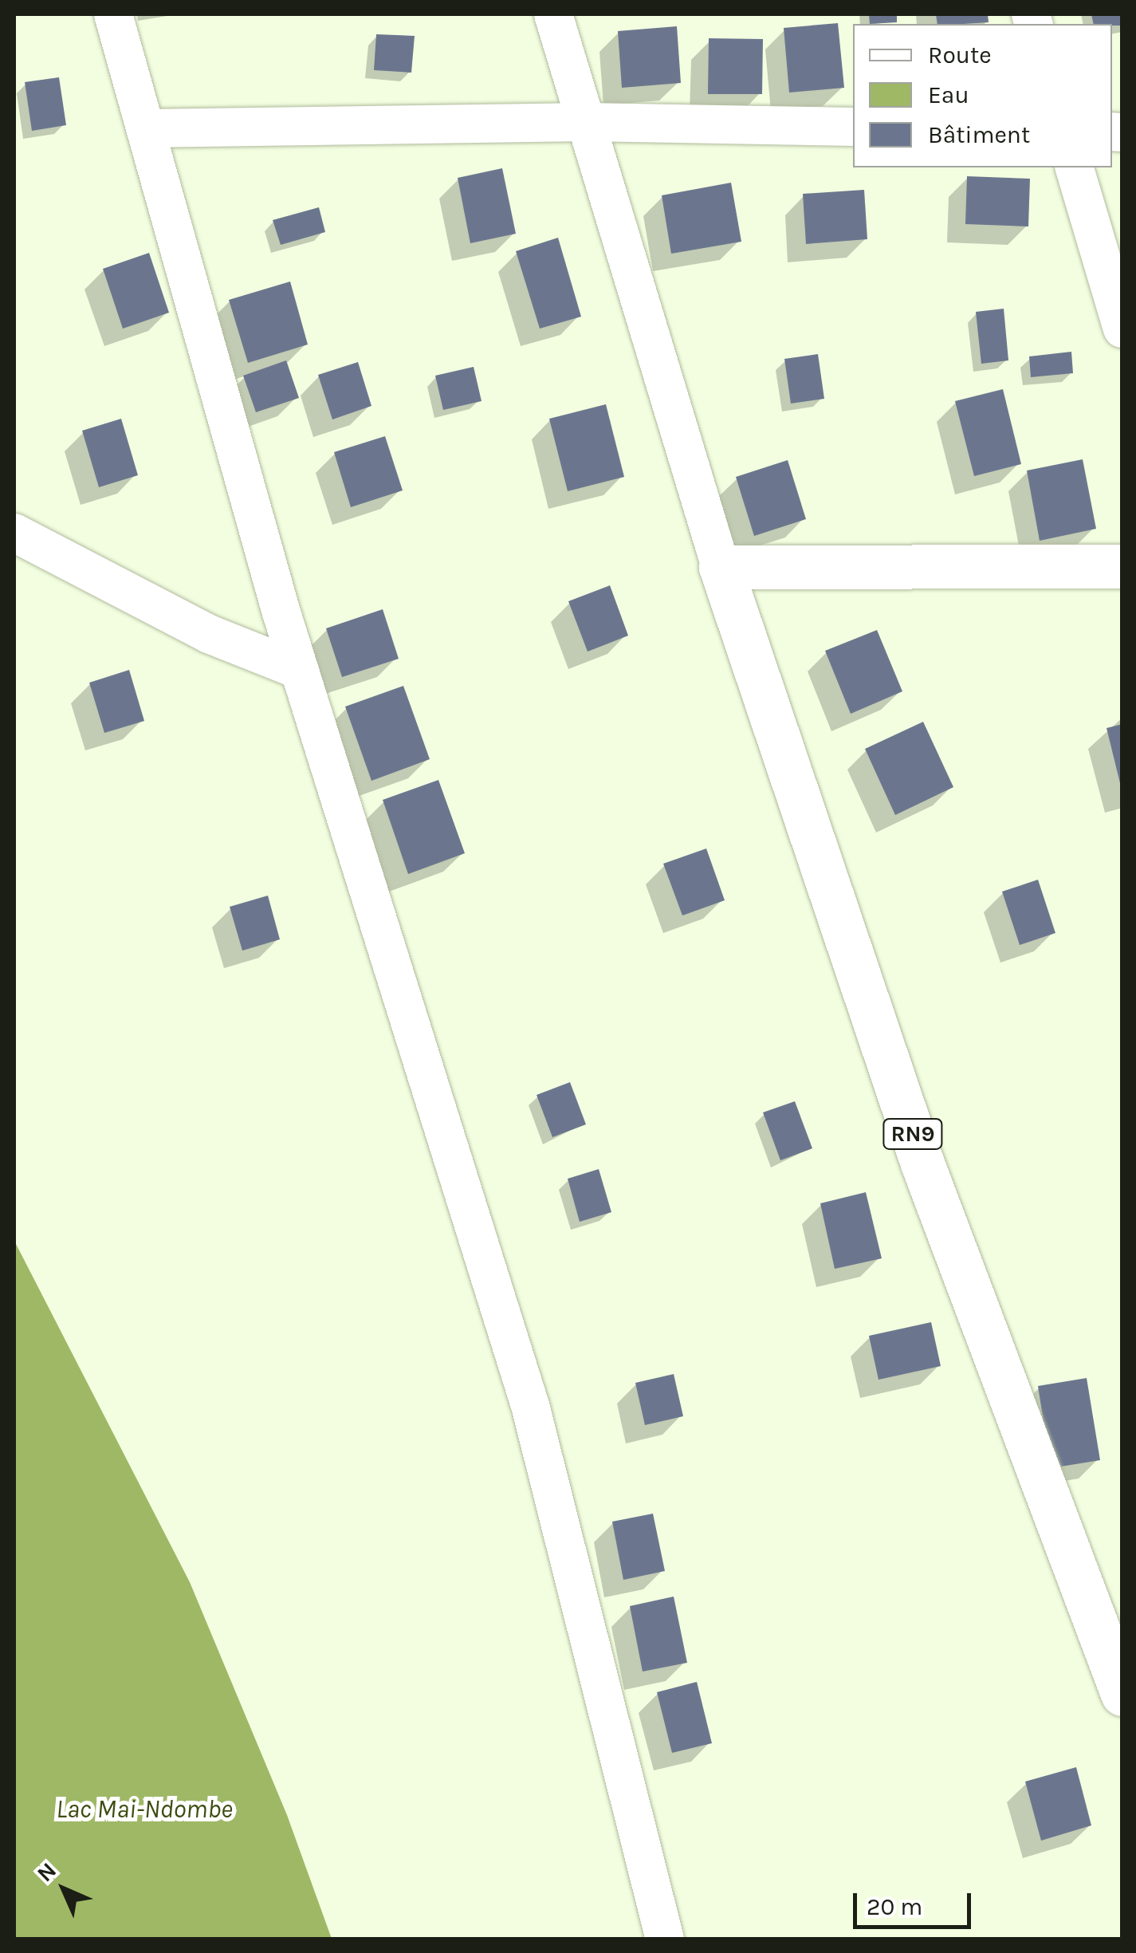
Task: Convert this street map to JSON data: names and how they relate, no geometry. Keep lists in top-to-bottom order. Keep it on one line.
{"streets":{"main road":["RN9"]},"water":["Lac Mai-Ndombe"],"legend":["Route","Eau","Bâtiment"],"scale_bar":"20 m","north":"top left"}
